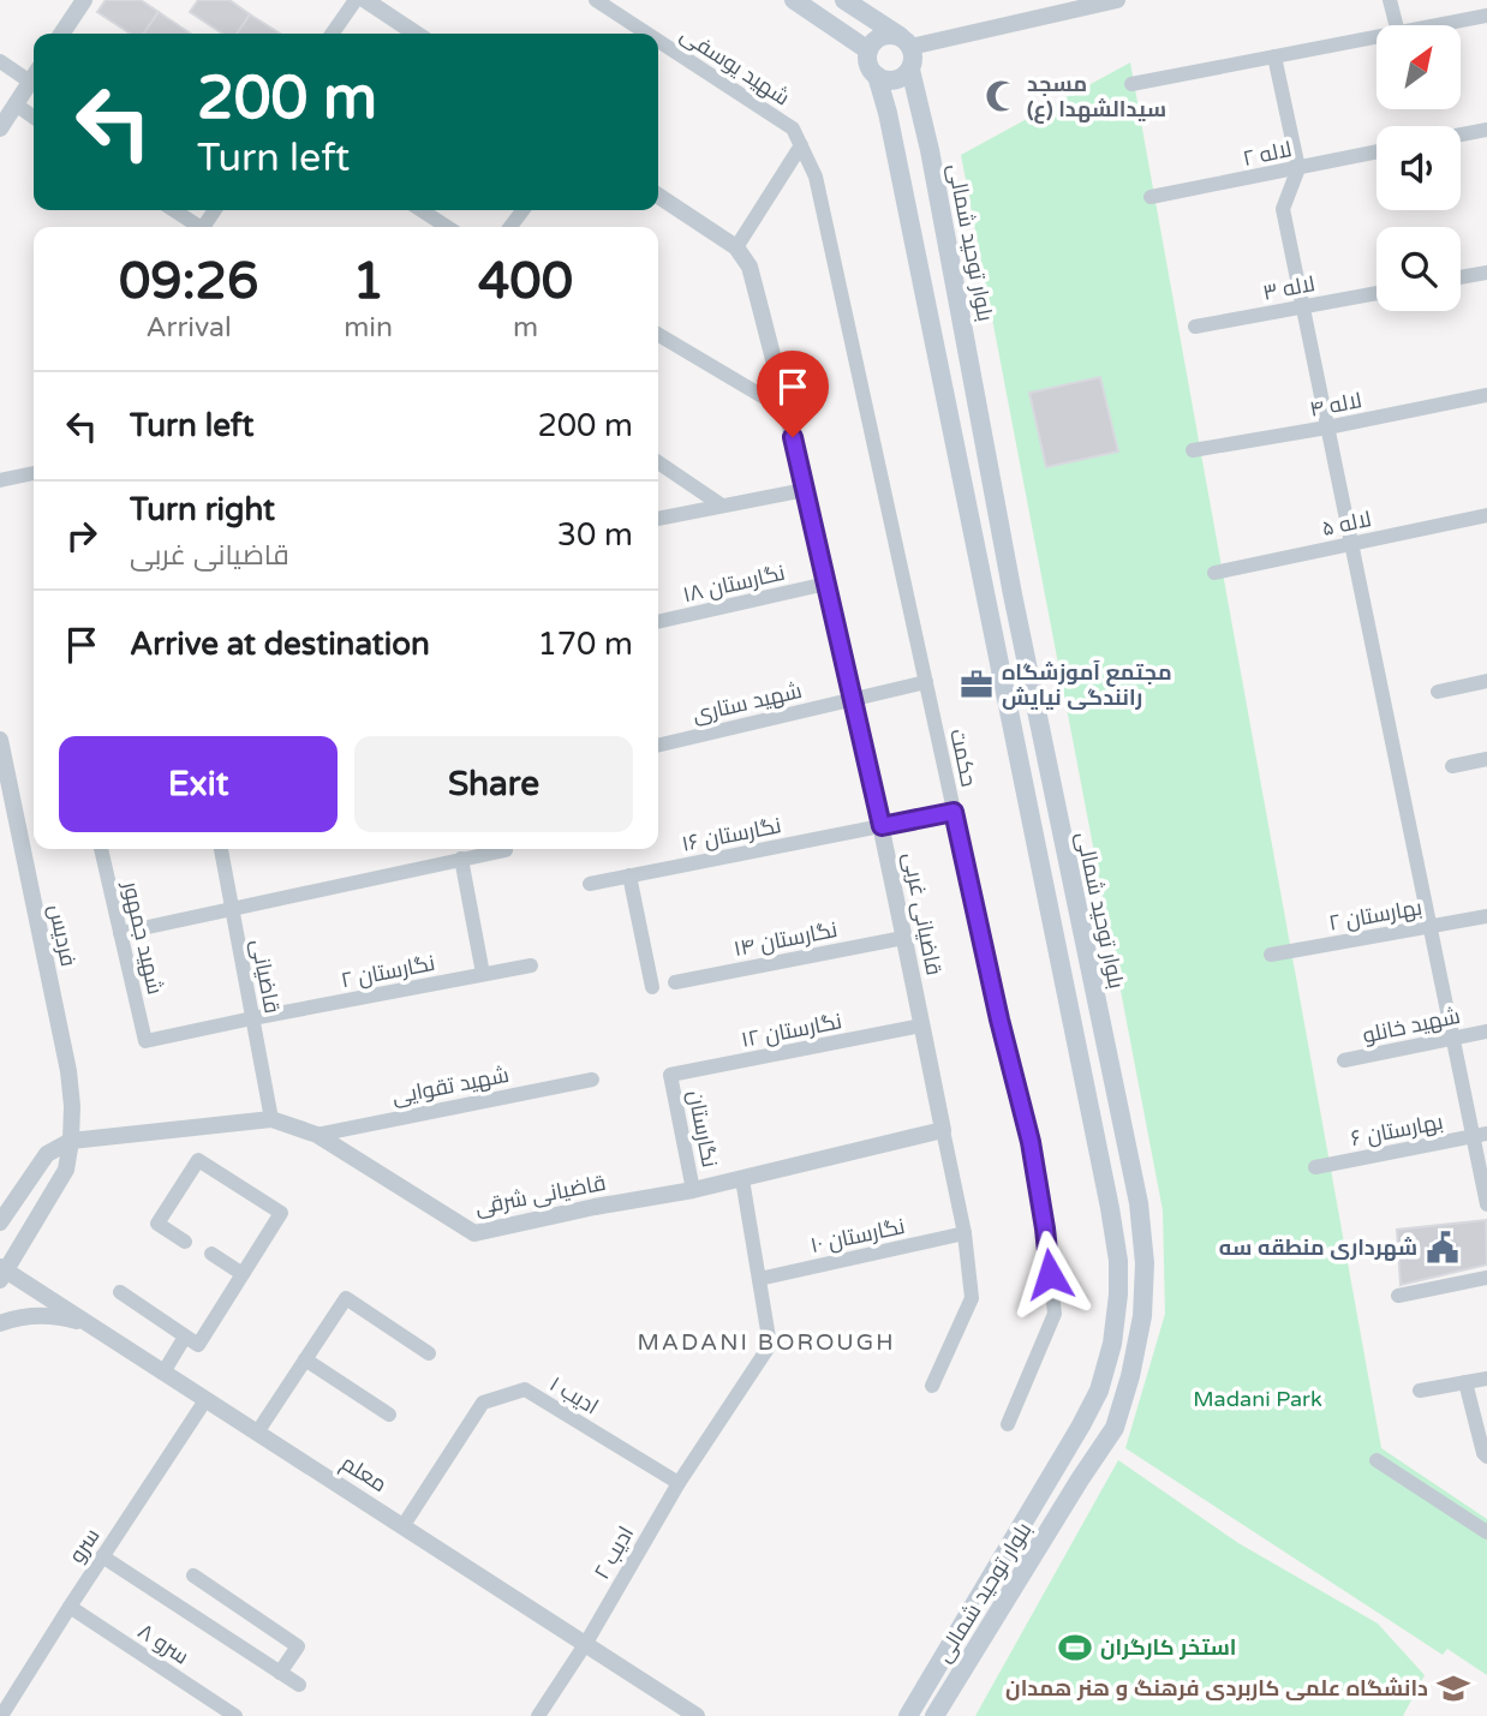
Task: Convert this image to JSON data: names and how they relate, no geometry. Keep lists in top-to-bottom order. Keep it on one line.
{"streets":{"main road":["بلوار توحید شمالی"],"street":["شهید یوسفی","لاله ۲","لاله ۳","لاله ۴","لاله ۵","نگارستان ۱۸","شهید ستاری","حکمت","نگارستان ۱۶","قاضیانی غربی","بهارستان ۲","فردیس","شهید جمهور","نگارستان ۱۴","نگارستان ۲","قاضیانی","شهید خانلو","نگارستان ۱۲","شهید تقوایی","نگارستان","بهارستان ۶","قاضیانی شرقی","نگارستان ۱۰","ادیب ۱","معلم","سرو","ادیب ۲","سرو ۸"]},"crossings":[["شهید یوسفی","حکمت"],["نگارستان ۱۸","قاضیانی غربی"],["شهید ستاری","حکمت"],["شهید ستاری","قاضیانی غربی"],["حکمت","نگارستان ۱۶"],["نگارستان ۱۶","قاضیانی غربی"],["قاضیانی غربی","نگارستان ۱۴"],["قاضیانی غربی","نگارستان ۱۲"],["قاضیانی غربی","قاضیانی شرقی"],["فردیس","قاضیانی شرقی"],["فردیس","معلم"],["شهید جمهور","نگارستان ۲"],["نگارستان ۲","قاضیانی"],["قاضیانی","قاضیانی شرقی"],["نگارستان ۱۲","نگارستان"],["شهید تقوایی","قاضیانی شرقی"],["نگارستان","قاضیانی شرقی"],["قاضیانی شرقی","ادیب ۲"],["نگارستان ۱۰","ادیب ۲"],["ادیب ۱","معلم"],["ادیب ۱","ادیب ۲"],["معلم","سرو"],["معلم","ادیب ۲"],["سرو","سرو ۸"]],"districts":["MADANI BOROUGH"],"parks":["Madani Park"],"places":{"mosque":["مسجد سیدالشهدا (ع)"],"office":["مجتمع آموزشگاه رانندگی نیایش"],"public building":["شهرداری منطقه سه"],"sports":["استخر کارگران"],"school or university":["دانشگاه علمی کاربردی فرهنگ و هنر همدان"]},"north":"top right","page":{"turn":["200 m","Turn left"],"eta":["09:26","Arrival","1","min","400","m"],"list":[{"name":"Turn left","value":"200 m"},{"name":"Turn right","note":"قاضیانی غربی","value":"30 m"},{"name":"Arrive at destination","value":"170 m"}],"buttons":["Exit","Share"]}}
